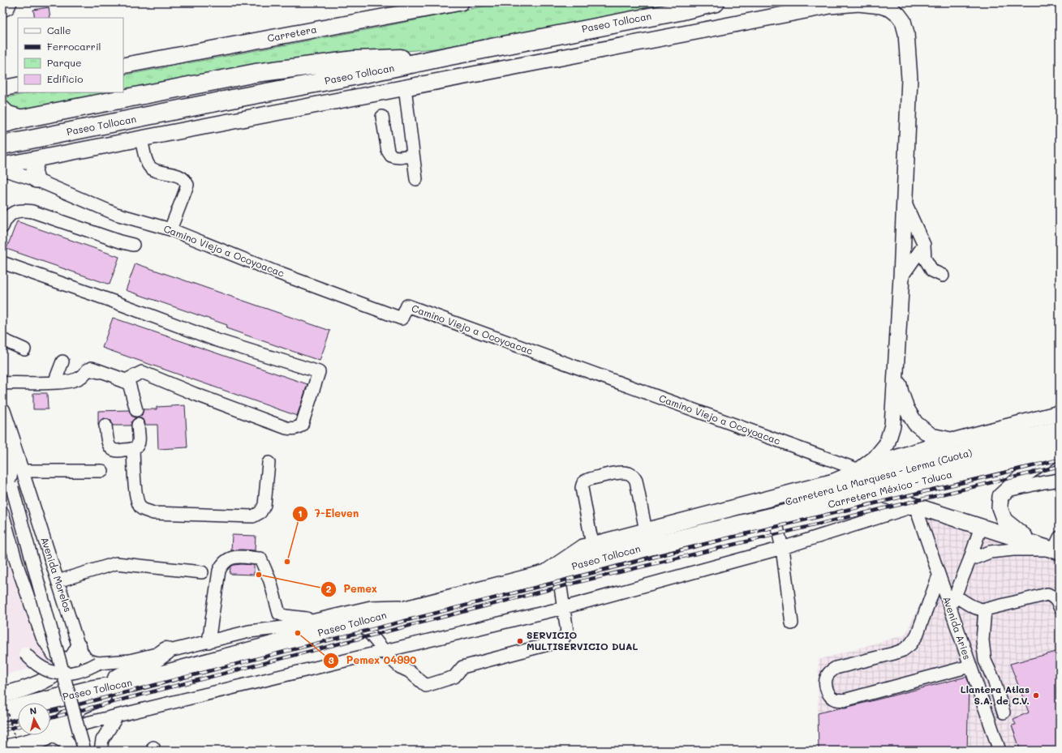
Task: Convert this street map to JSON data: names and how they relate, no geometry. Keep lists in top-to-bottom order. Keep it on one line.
{"streets":{"highway":["Paseo Tollocan","Carretera La Marquesa - Lerma (Cuota)","Carretera México - Toluca"],"main road":["Carretera"],"street":["Camino Viejo a Ocoyoacac","Avenida Morelos","Avenida Aries"]},"crossings":[["Paseo Tollocan","Carretera La Marquesa - Lerma (Cuota)"],["Paseo Tollocan","Carretera México - Toluca"],["Carretera La Marquesa - Lerma (Cuota)","Carretera México - Toluca"]],"places":["7-Eleven","Pemex","Pemex 04990","SERVICIO MULTISERVICIO DUAL","Llantera Atlas S.A. de C.V."],"legend":["Calle","Ferrocarril","Parque","Edificio"],"north":"top"}
